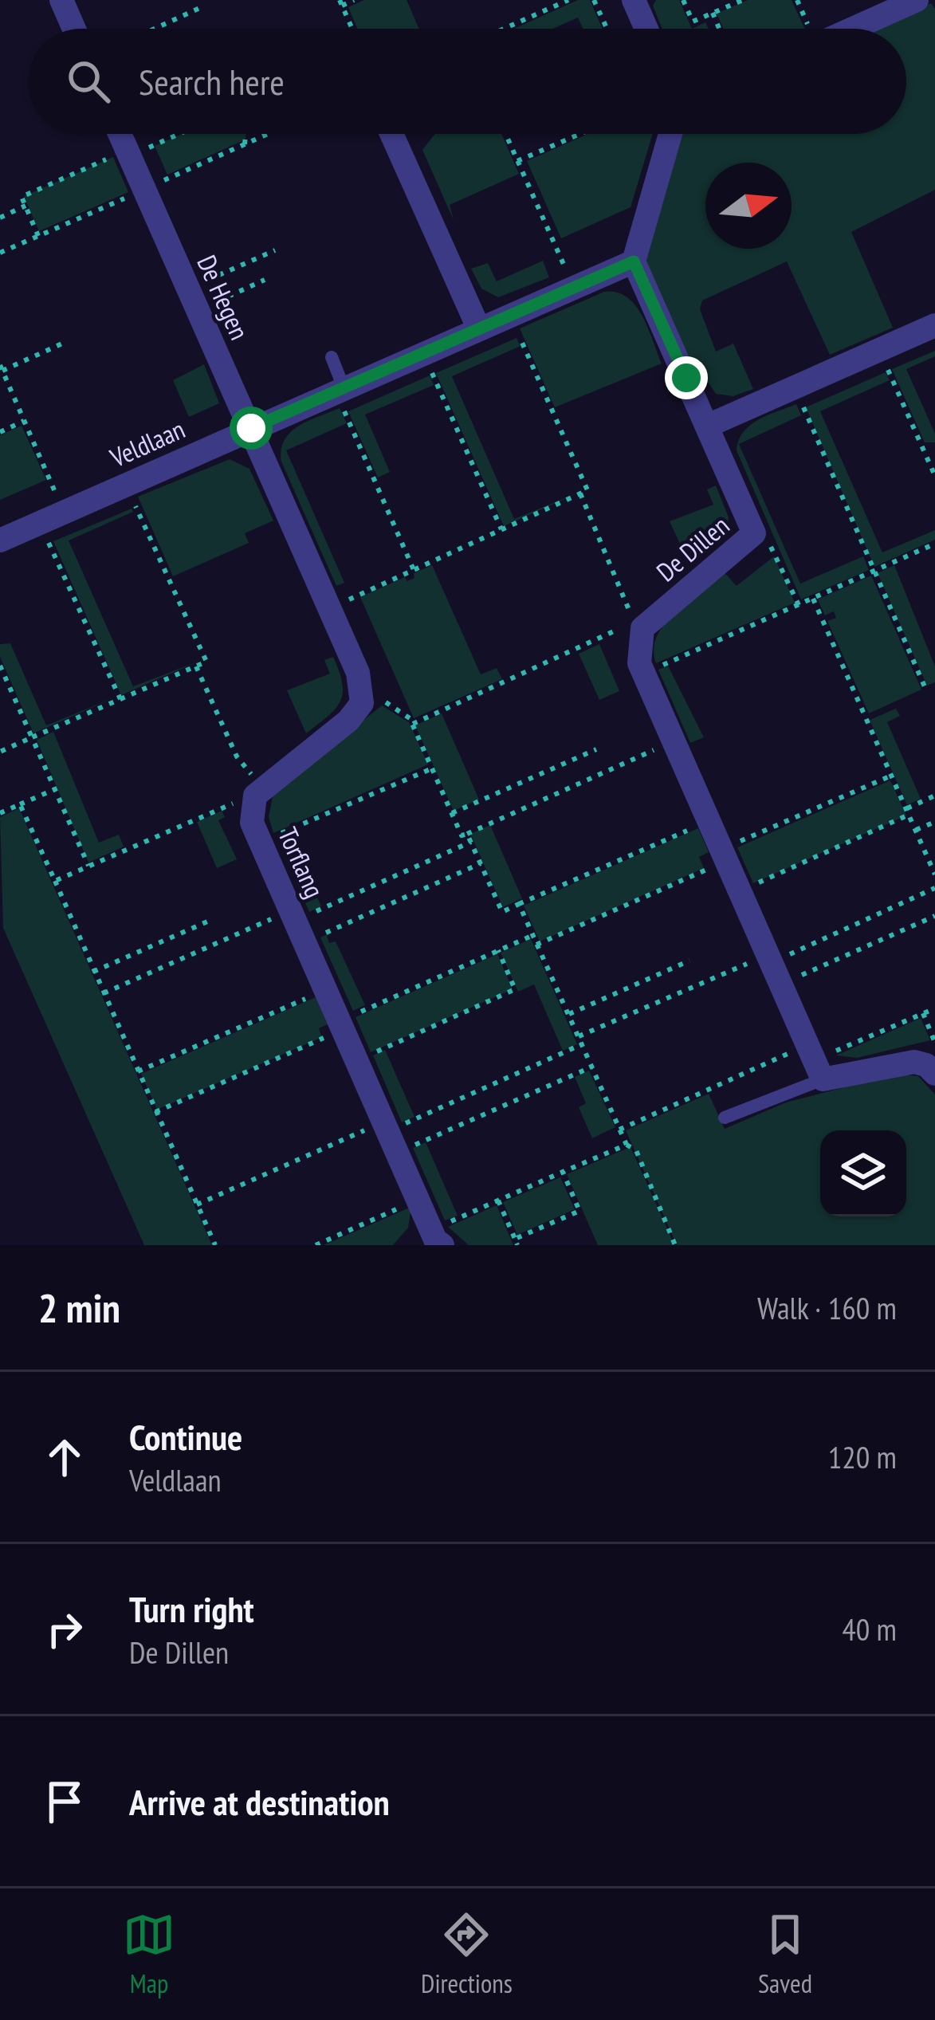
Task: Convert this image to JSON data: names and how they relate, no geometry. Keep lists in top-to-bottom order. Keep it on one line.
{"streets":{"street":["De Hegen","Veldlaan","De Dillen","Torflang"]},"crossings":[["De Hegen","Veldlaan"],["Veldlaan","De Dillen"]],"north":"right","page":{"search":"Search here","heading":["2 min","Walk · 160 m"],"list":[["Continue","Veldlaan","120 m"],["Turn right","De Dillen","40 m"],"Arrive at destination"],"nav":["Map","Directions","Saved"]}}
